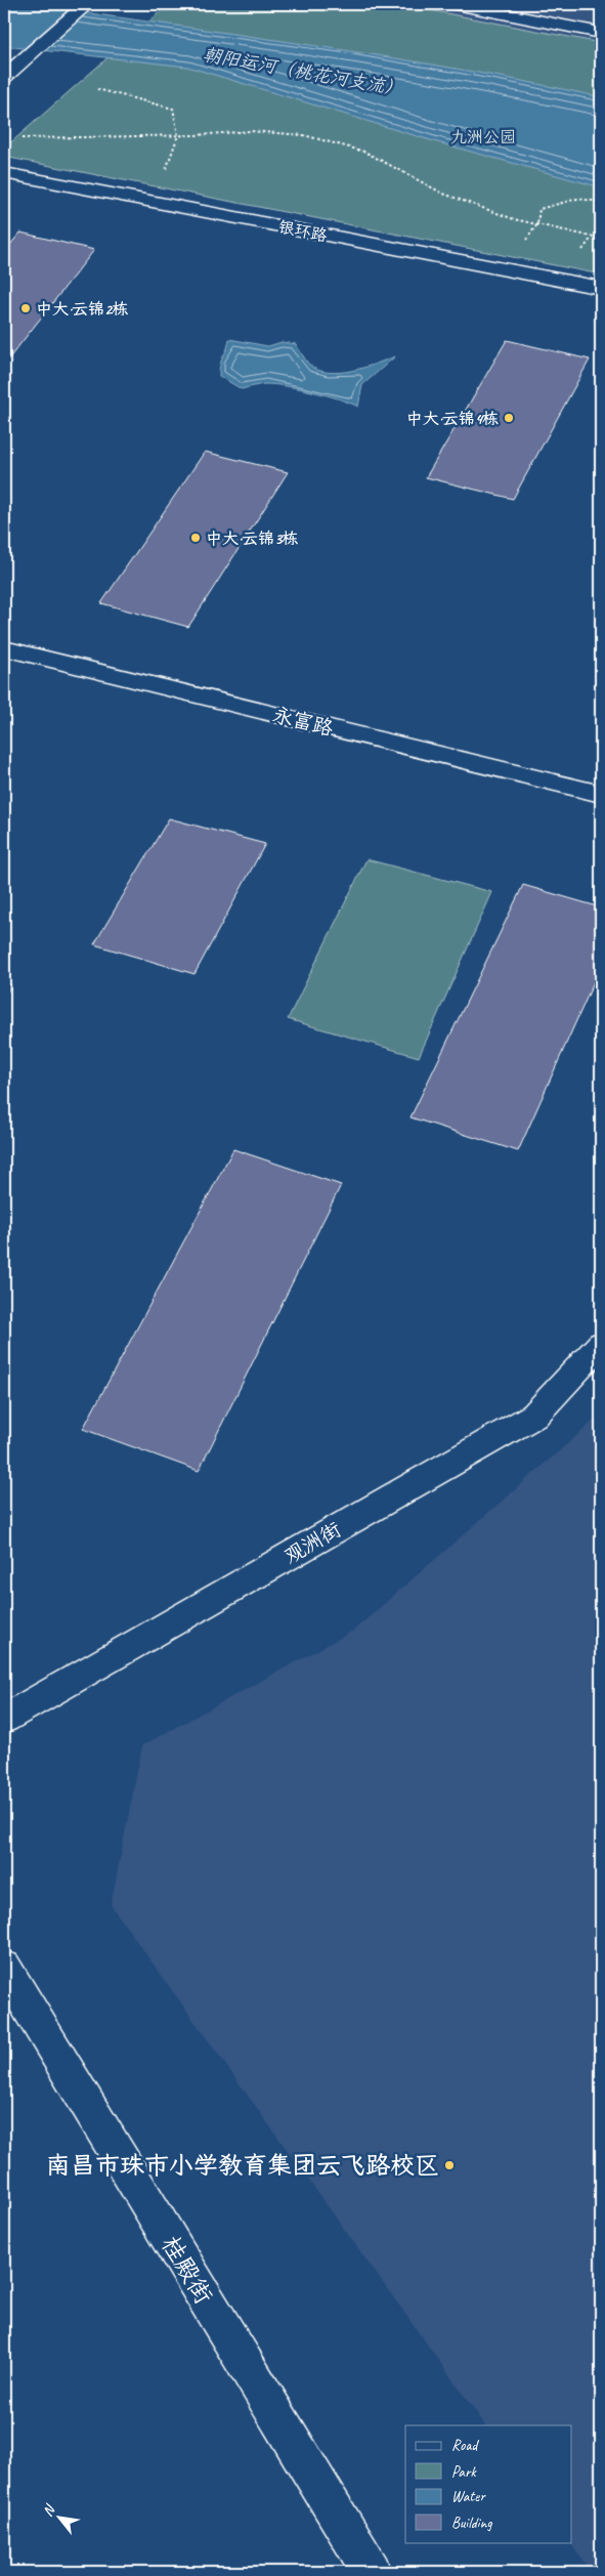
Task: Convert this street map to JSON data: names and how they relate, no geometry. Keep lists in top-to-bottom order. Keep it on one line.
{"streets":{"street":["银环路","永富路","观洲街","桂殿街"]},"water":["朝阳运河（桃花河支流）"],"parks":["九洲公园"],"places":["中大·云锦2栋","中大·云锦4栋","中大·云锦3栋","南昌市珠市小学教育集团云飞路校区"],"legend":["Road","Park","Water","Building"],"north":"top left"}
